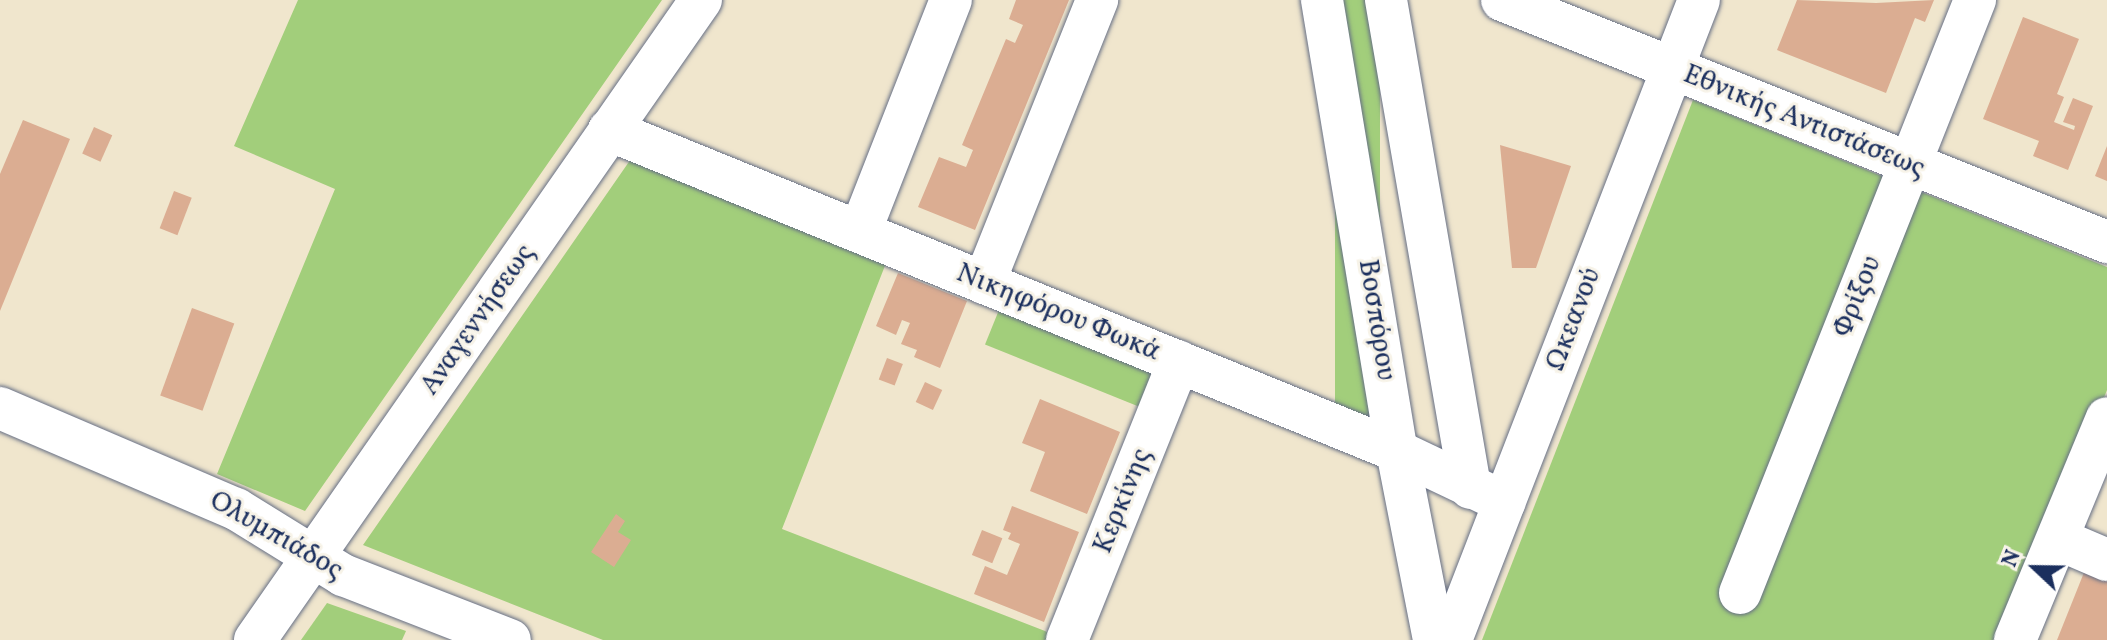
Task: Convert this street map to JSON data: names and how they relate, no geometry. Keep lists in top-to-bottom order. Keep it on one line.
{"streets":{"street":["Εθνικής Αντιστάσεως","Φρίξου","Νικηφόρου Φωκά","Αναγεννήσεως","Βοσπόρου","Ωκεανού","Κερκίνης","Ολυμπιάδος"]},"crossings":[["Εθνικής Αντιστάσεως","Φρίξου"],["Εθνικής Αντιστάσεως","Ωκεανού"],["Νικηφόρου Φωκά","Αναγεννήσεως"],["Νικηφόρου Φωκά","Βοσπόρου"],["Νικηφόρου Φωκά","Ωκεανού"],["Νικηφόρου Φωκά","Κερκίνης"],["Αναγεννήσεως","Ολυμπιάδος"]],"north":"left"}
